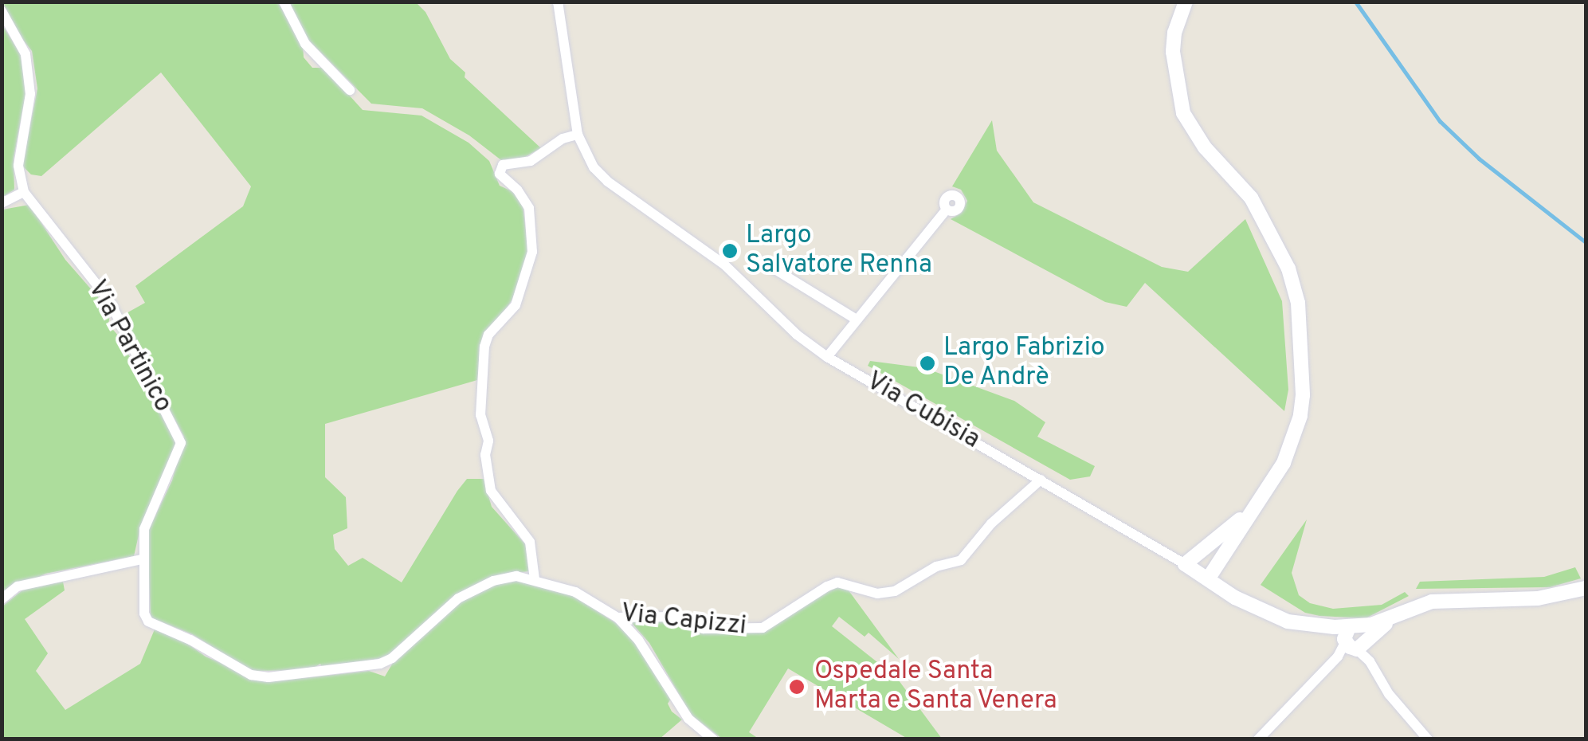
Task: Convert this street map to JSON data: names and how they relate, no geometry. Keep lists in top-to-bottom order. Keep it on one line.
{"streets":{"street":["Via Partinico","Via Cubisia","Via Capizzi"]},"crossings":[["Via Partinico","Via Capizzi"],["Via Cubisia","Via Capizzi"]],"places":["Largo Salvatore Renna","Largo Fabrizio De Andrè","Ospedale Santa Marta e Santa Venera"]}
